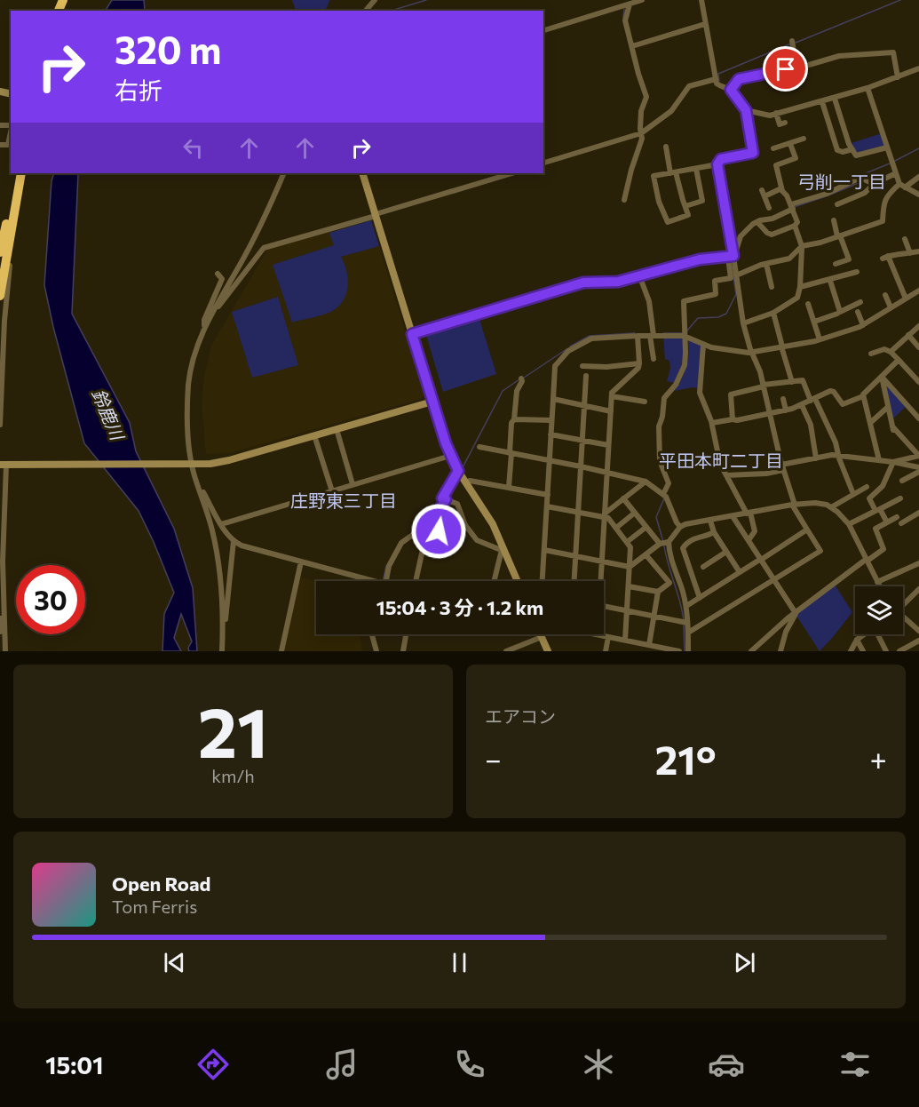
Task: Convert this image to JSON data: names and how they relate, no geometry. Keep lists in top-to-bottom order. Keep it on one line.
{"districts":["弓削一丁目","平田本町二丁目","庄野東三丁目"],"water":["鈴鹿川"],"page":{"turn":["320 m","右折"],"limit":"30","trip":"15:04 · 3 分 · 1.2 km","tile":[["21","km/h"],"エアコン"],"heat":["−","21°","+"],"song":["Open Road","Tom Ferris"],"tabs":"15:01"}}
